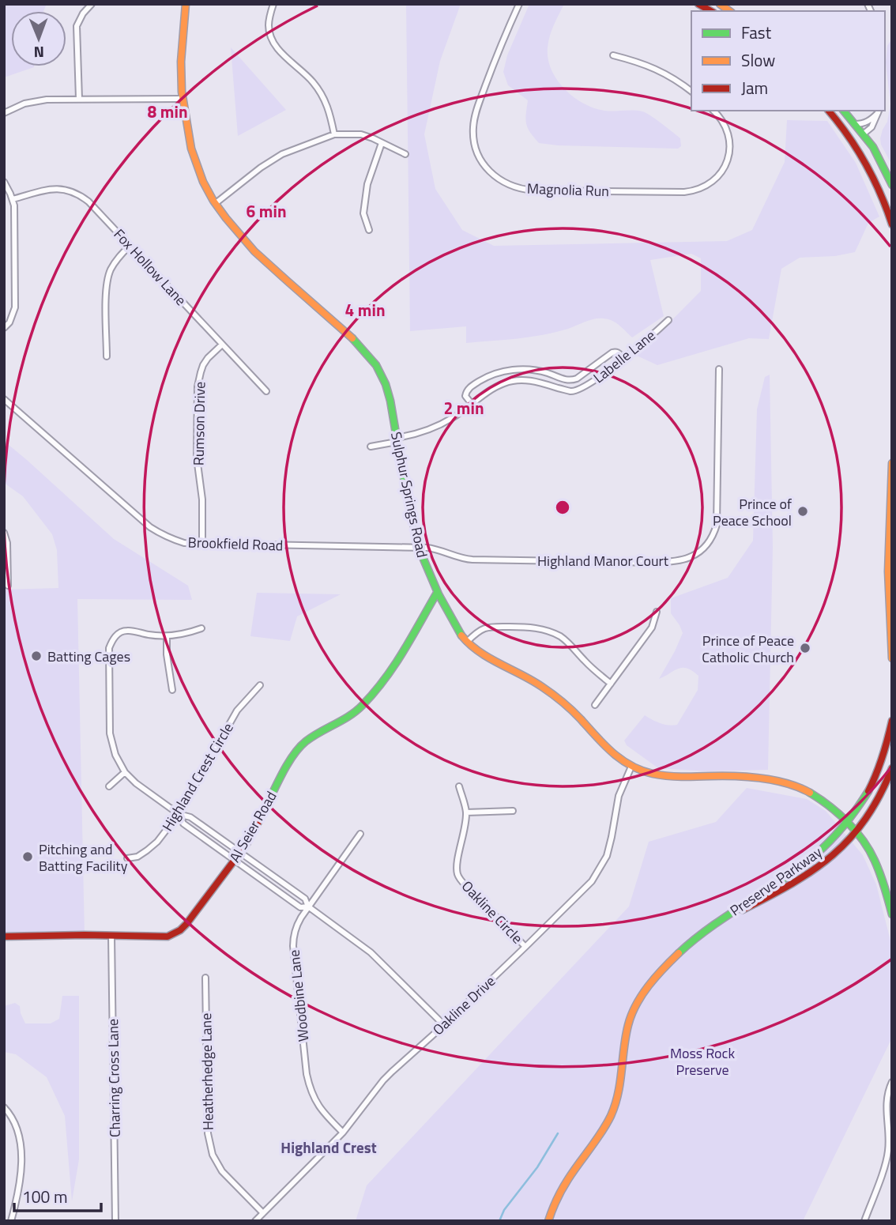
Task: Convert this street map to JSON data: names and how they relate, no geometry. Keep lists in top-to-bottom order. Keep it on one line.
{"streets":{"street":["Magnolia Run","Fox Hollow Lane","Labelle Lane","Rumson Drive","Sulphur Springs Road","Brookfield Road","Highland Manor Court","Highland Crest Circle","Al Seier Road","Preserve Parkway","Oakline Circle","Woodbine Lane","Oakline Drive","Heatherhedge Lane","Charring Cross Lane"]},"crossings":[["Fox Hollow Lane","Rumson Drive"],["Labelle Lane","Sulphur Springs Road"],["Rumson Drive","Brookfield Road"],["Sulphur Springs Road","Brookfield Road"],["Sulphur Springs Road","Highland Manor Court"],["Sulphur Springs Road","Al Seier Road"],["Sulphur Springs Road","Preserve Parkway"],["Sulphur Springs Road","Oakline Drive"],["Brookfield Road","Highland Manor Court"],["Al Seier Road","Charring Cross Lane"],["Oakline Circle","Oakline Drive"],["Woodbine Lane","Oakline Drive"],["Oakline Drive","Heatherhedge Lane"]],"districts":["Highland Crest"],"parks":["Moss Rock Preserve"],"places":["Prince of Peace School","Prince of Peace Catholic Church","Batting Cages","Pitching and Batting Facility"],"legend":["Fast","Slow","Jam"],"scale_bar":"100 m","north":"bottom","rings":["8 min","6 min","4 min","2 min"]}
